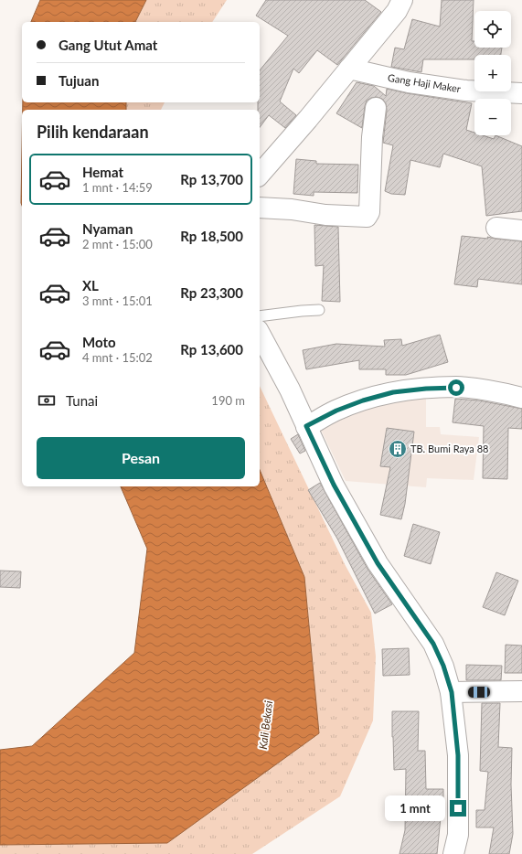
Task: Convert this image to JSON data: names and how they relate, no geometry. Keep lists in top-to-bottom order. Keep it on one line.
{"streets":{"street":["Gang Haji Maker"]},"water":["Kali Bekasi"],"places":{"building":["TB. Bumi Raya 88"]},"page":{"map_buttons":["+","−"],"banner":["Gang Utut Amat","Tujuan"],"heading":"Pilih kendaraan","list":[{"name":"Hemat","note":"1 mnt · 14:59","value":"Rp 13,700"},{"name":"Nyaman","note":"2 mnt · 15:00","value":"Rp 18,500"},{"name":"XL","note":"3 mnt · 15:01","value":"Rp 23,300"},{"name":"Moto","note":"4 mnt · 15:02","value":"Rp 13,600"}],"pay":["Tunai","190 m"],"buttons":"Pesan","bubble":"1 mnt"}}
